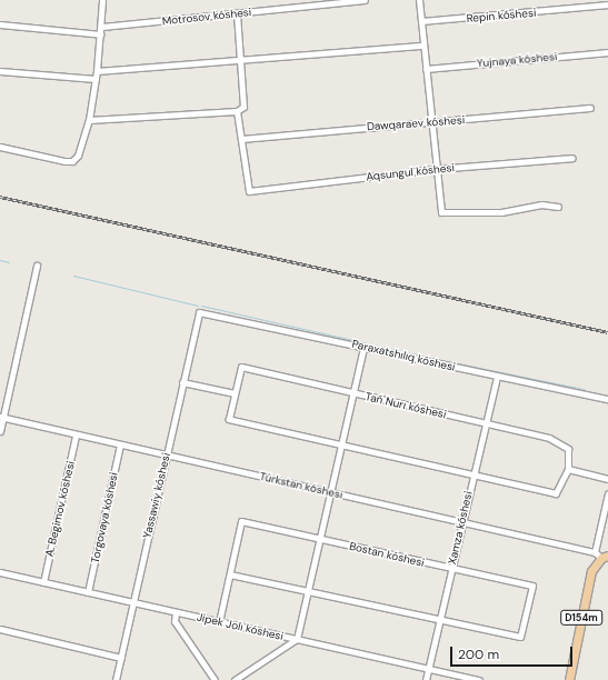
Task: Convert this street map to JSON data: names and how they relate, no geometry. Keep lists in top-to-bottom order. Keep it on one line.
{"streets":{"main road":["D154m"],"street":["Repin kóshesi","Motrosov kóshesi","Yujnaya kóshesi","Dawqaraev kóshesi","Aqsungul kóshesi","Paraxatshılıq kóshesi","Tań Nurı kóshesi","Túrkstan kóshesi","Yassawiy kóshesi","A. Begimov kóshesi","Torgovaya kóshesi","Xamza kóshesi","Bostan kóshesi","Jipek Jolı kóshesi"]},"crossings":[["Dawqaraev kóshesi","Aqsungul kóshesi"],["Paraxatshılıq kóshesi","Yassawiy kóshesi"],["Paraxatshılıq kóshesi","Xamza kóshesi"],["Tań Nurı kóshesi","Xamza kóshesi"],["Túrkstan kóshesi","Yassawiy kóshesi"],["Túrkstan kóshesi","A. Begimov kóshesi"],["Túrkstan kóshesi","Torgovaya kóshesi"],["Túrkstan kóshesi","Xamza kóshesi"],["Túrkstan kóshesi","D154m"],["Yassawiy kóshesi","Jipek Jolı kóshesi"],["A. Begimov kóshesi","Jipek Jolı kóshesi"],["Torgovaya kóshesi","Jipek Jolı kóshesi"],["Xamza kóshesi","Bostan kóshesi"],["Xamza kóshesi","Jipek Jolı kóshesi"]],"scale_bar":"200 m"}
